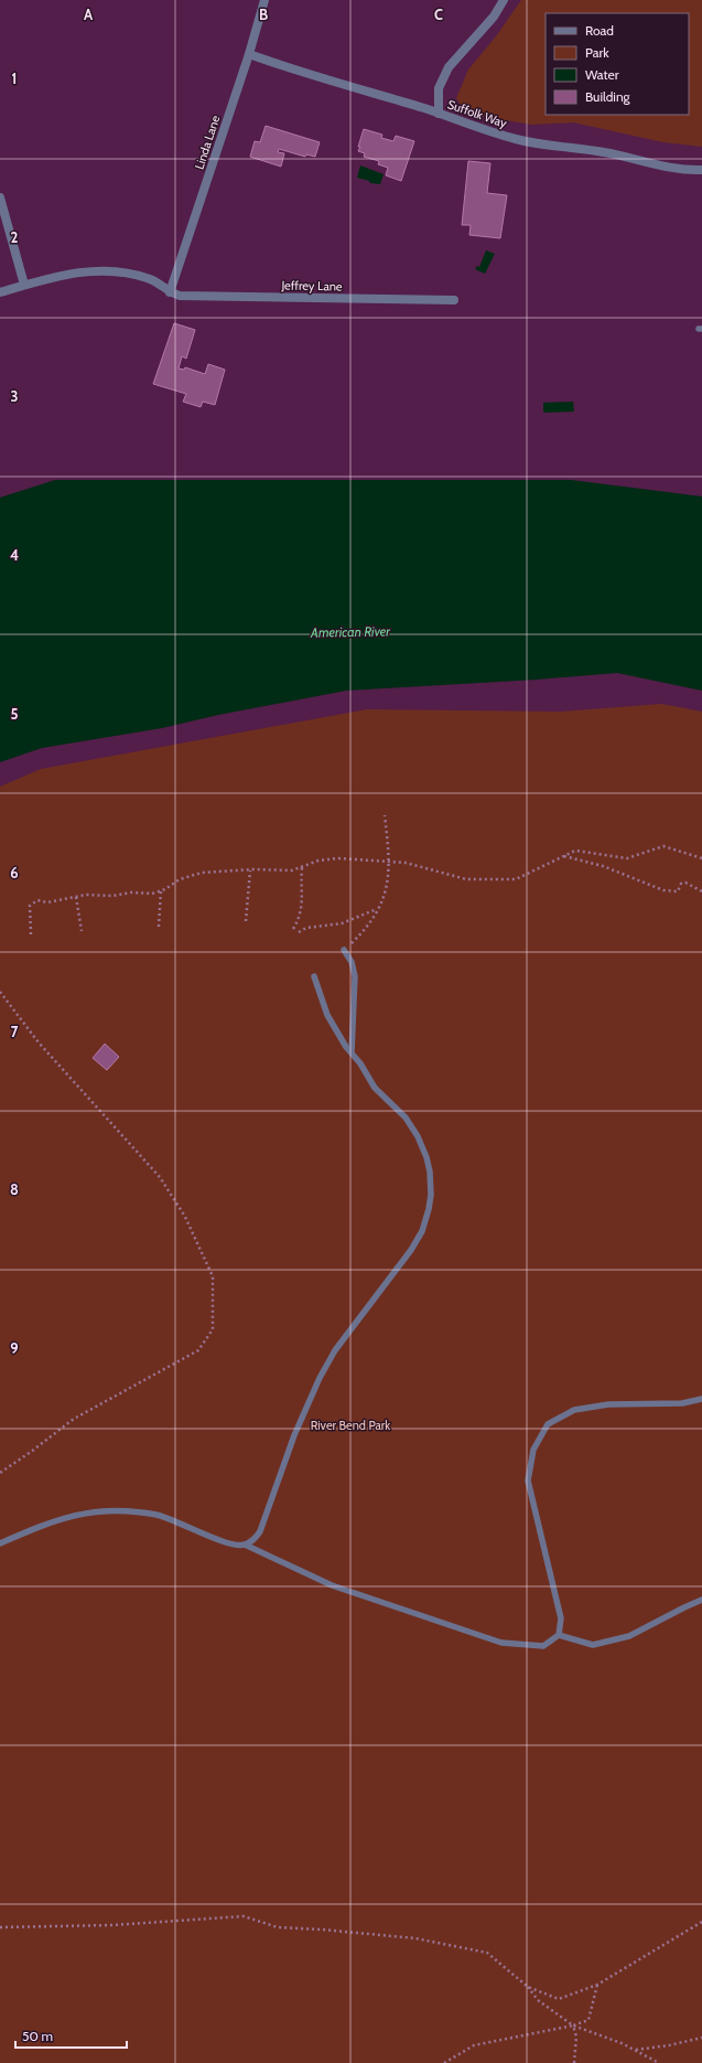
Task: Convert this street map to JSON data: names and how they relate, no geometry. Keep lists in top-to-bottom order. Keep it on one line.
{"streets":{"street":["Suffolk Way","Linda Lane","Jeffrey Lane"]},"crossings":[["Suffolk Way","Linda Lane"],["Linda Lane","Jeffrey Lane"]],"water":["American River"],"parks":["River Bend Park"],"legend":["Road","Park","Water","Building"],"scale_bar":"50 m","grid":{"columns":["A","B","C"],"rows":["1","2","3","4","5","6","7","8","9"]}}
